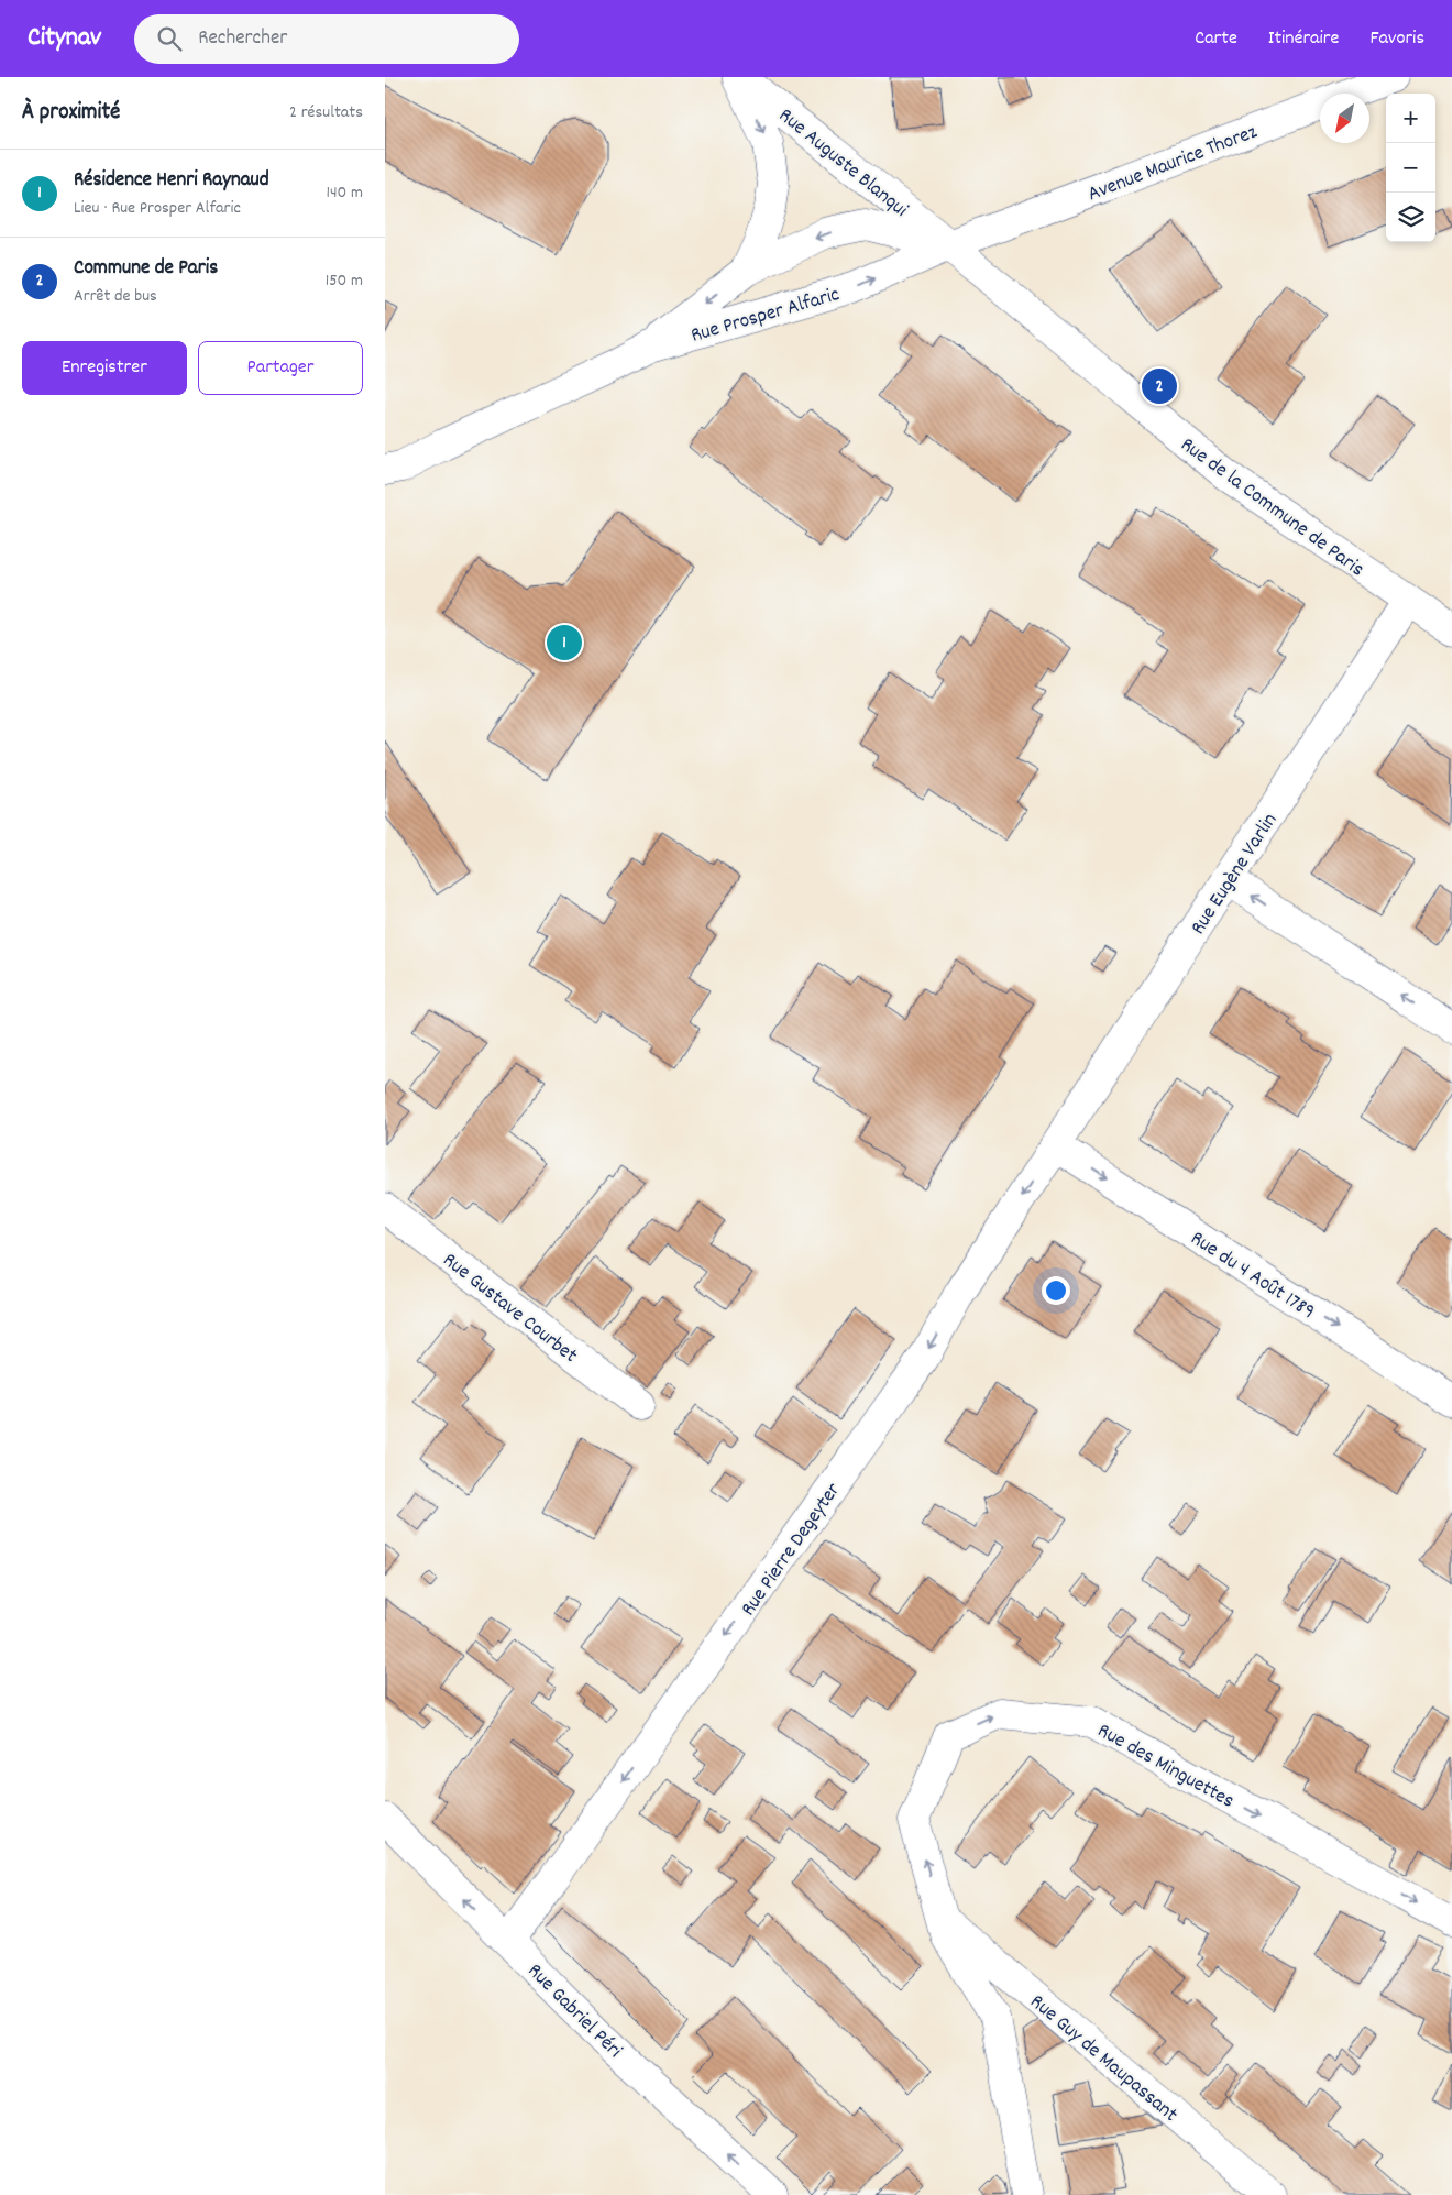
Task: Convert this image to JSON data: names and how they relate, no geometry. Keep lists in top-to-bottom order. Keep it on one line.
{"streets":{"street":["Rue Auguste Blanqui","Avenue Maurice Thorez","Rue Prosper Alfaric","Rue de la Commune de Paris","Rue Eugène Varlin","Rue du 4 Août 1789","Rue Gustave Courbet","Rue Pierre Degeyter","Rue des Minguettes","Rue Gabriel Péri","Rue Guy de Maupassant"]},"crossings":[["Rue Auguste Blanqui","Avenue Maurice Thorez"],["Rue Auguste Blanqui","Rue Prosper Alfaric"],["Rue Auguste Blanqui","Rue de la Commune de Paris"],["Avenue Maurice Thorez","Rue Prosper Alfaric"],["Avenue Maurice Thorez","Rue de la Commune de Paris"],["Rue Prosper Alfaric","Rue de la Commune de Paris"],["Rue de la Commune de Paris","Rue Eugène Varlin"],["Rue Eugène Varlin","Rue du 4 Août 1789"],["Rue Eugène Varlin","Rue Pierre Degeyter"],["Rue du 4 Août 1789","Rue Pierre Degeyter"],["Rue Pierre Degeyter","Rue Gabriel Péri"],["Rue des Minguettes","Rue Guy de Maupassant"]],"one_way":["Rue du 4 Août 1789","Rue Pierre Degeyter","Rue Gabriel Péri"],"north":"bottom left","page":{"header":"Citynav","search":"Rechercher","nav":["Carte","Itinéraire","Favoris"],"heading":["À proximité","2 résultats"],"map_buttons":["+","−"],"list":[{"mark":"1","name":"Résidence Henri Raynaud","note":"Lieu · Rue Prosper Alfaric","value":"140 m"},{"mark":"2","name":"Commune de Paris","note":"Arrêt de bus","value":"150 m"}],"buttons":["Enregistrer","Partager"],"pins":["2","1"]}}
